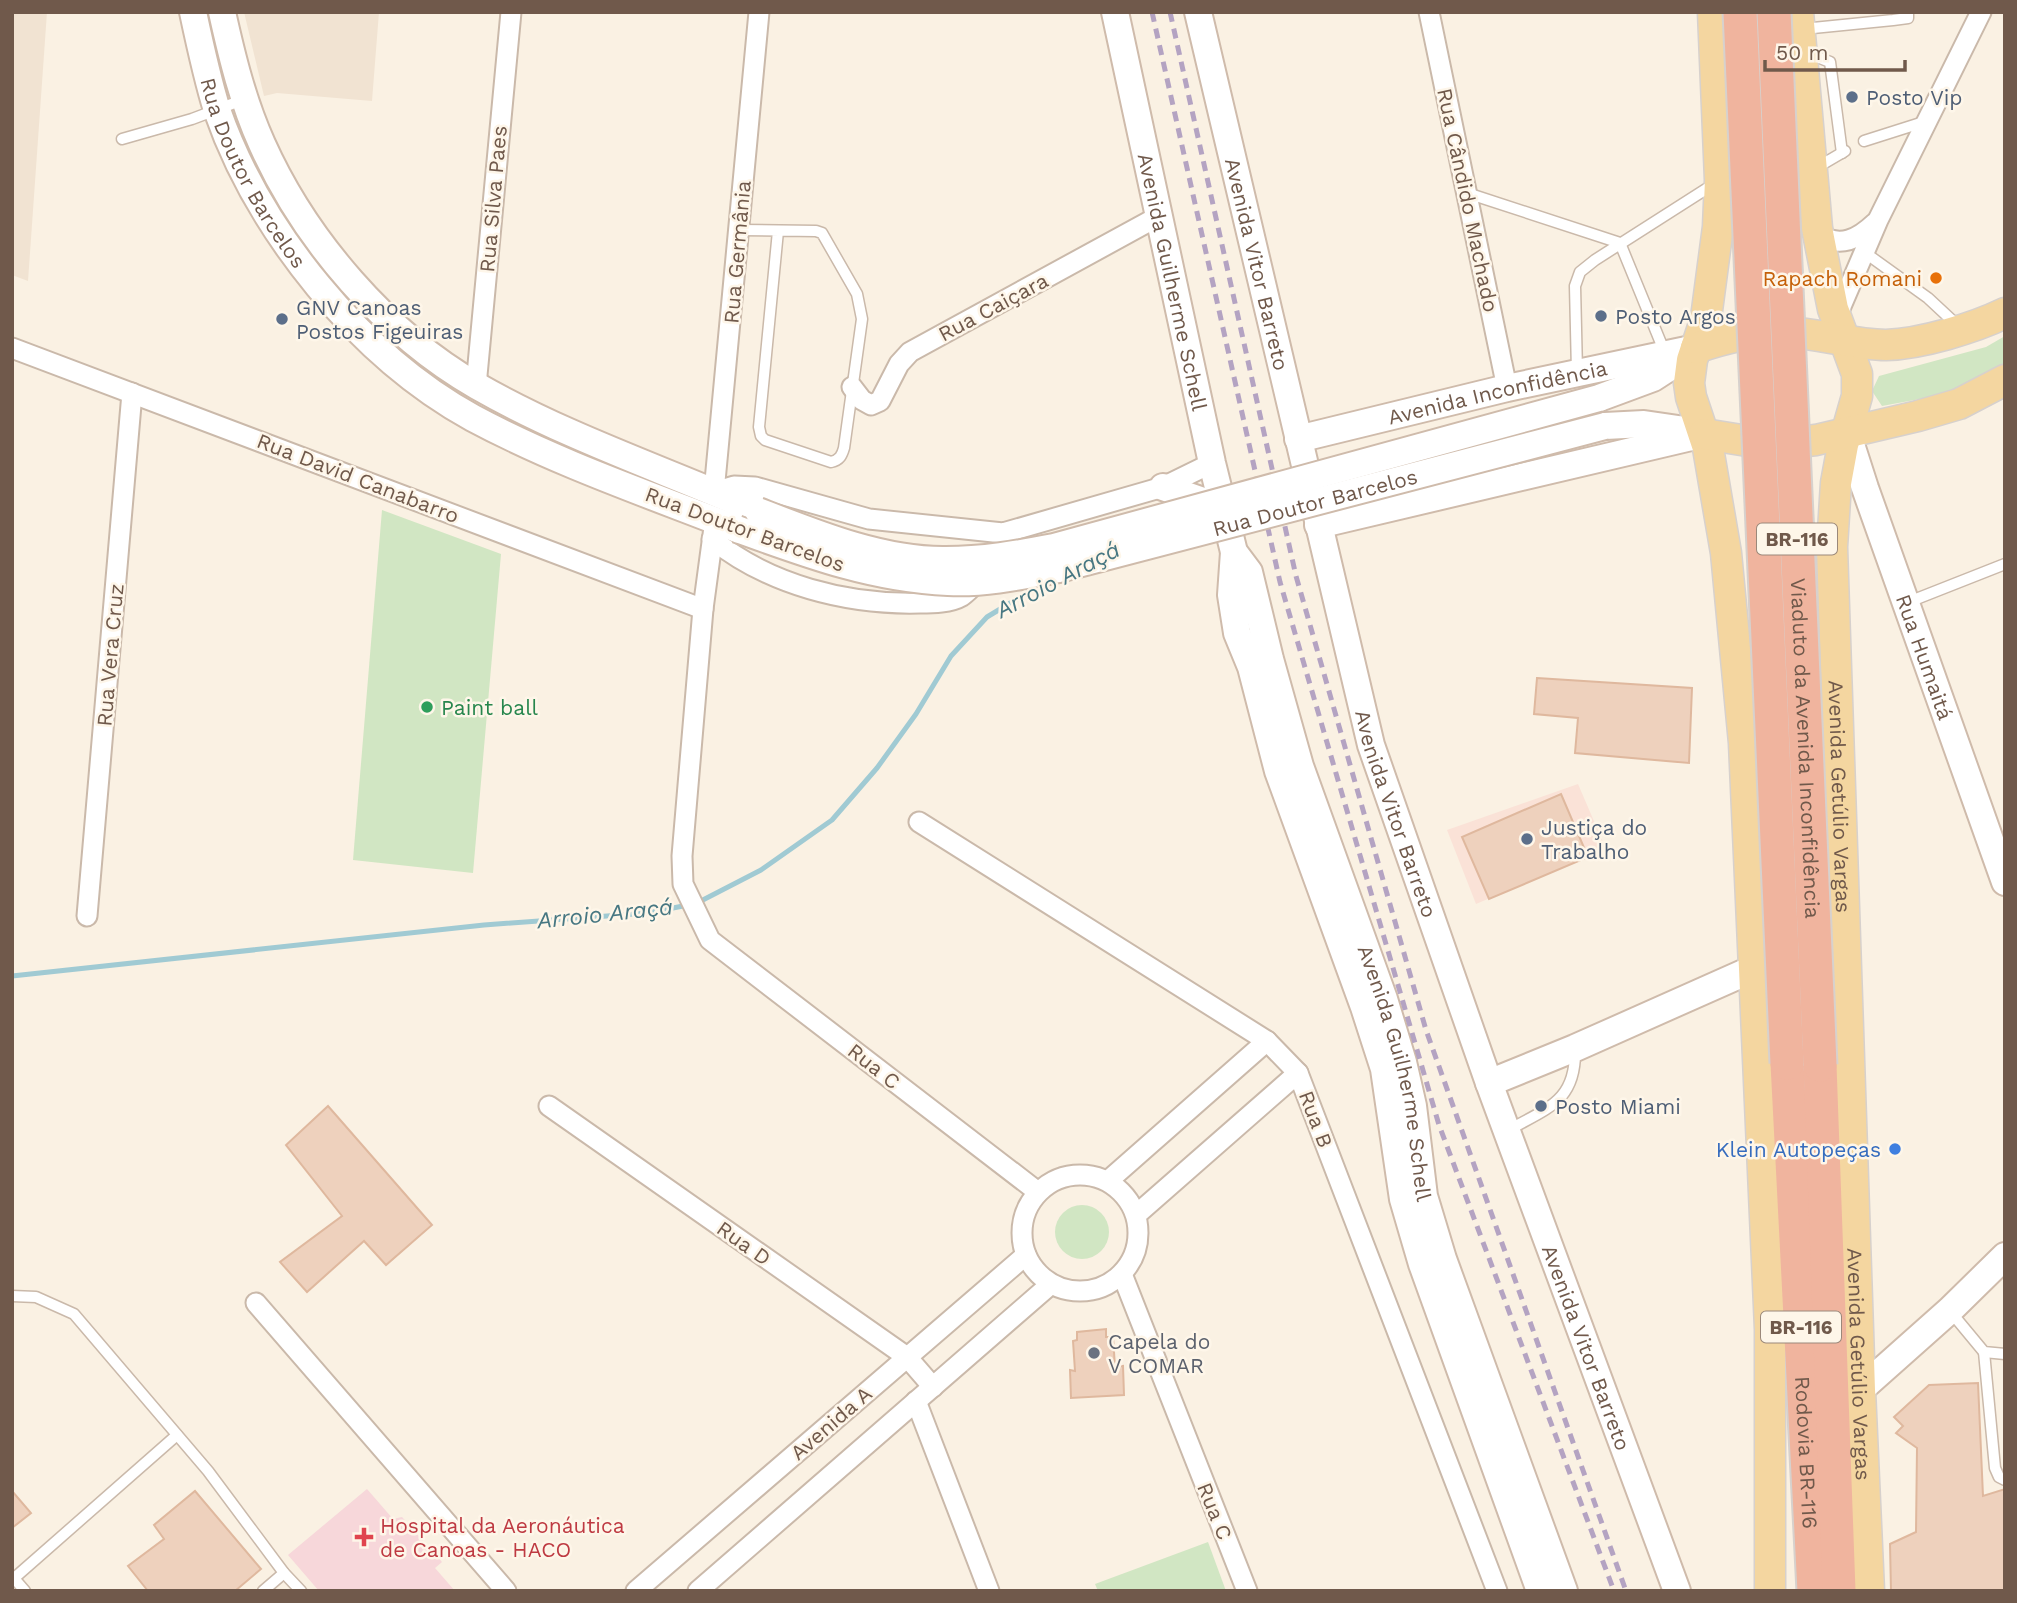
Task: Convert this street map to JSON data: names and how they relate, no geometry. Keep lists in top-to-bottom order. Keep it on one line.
{"streets":{"highway":["BR-116","Viaduto da Avenida Inconfidência","Rodovia BR-116"],"main road":["Rua Doutor Barcelos","Avenida Vitor Barreto","Avenida Guilherme Schell","Avenida Inconfidência","Rua Humaitá","Avenida Getúlio Vargas"],"street":["Rua Silva Paes","Rua Cândido Machado","Rua Germânia","Rua Caiçara","Rua David Canabarro","Rua Vera Cruz","Rua C","Rua B","Rua D","Avenida A"]},"crossings":[["Rua Doutor Barcelos","Rua Silva Paes"],["Rua Doutor Barcelos","Rua Germânia"],["Rua Doutor Barcelos","Avenida Inconfidência"],["Rua Doutor Barcelos","Rua Humaitá"],["Rua Doutor Barcelos","Avenida Getúlio Vargas"],["Rua Cândido Machado","Avenida Inconfidência"],["Avenida Vitor Barreto","Avenida Inconfidência"],["Avenida Guilherme Schell","Rua Caiçara"],["Avenida Inconfidência","Rua Humaitá"],["Avenida Inconfidência","Avenida Getúlio Vargas"],["Rua David Canabarro","Rua Vera Cruz"],["Rua David Canabarro","Rua C"],["Rua Humaitá","Avenida Getúlio Vargas"],["Viaduto da Avenida Inconfidência","Avenida Getúlio Vargas"],["Viaduto da Avenida Inconfidência","Rodovia BR-116"],["Rua C","Avenida A"],["Rua D","Avenida A"]],"water":["Arroio Araçá"],"places":{"other":["Posto Vip","Rapach Romani","Posto Argos","GNV Canoas Postos Figeuiras","Paint ball","Justiça do Trabalho","Posto Miami","Klein Autopeças","Capela do V COMAR"],"health":["Hospital da Aeronáutica de Canoas - HACO"]},"scale_bar":"50 m"}
